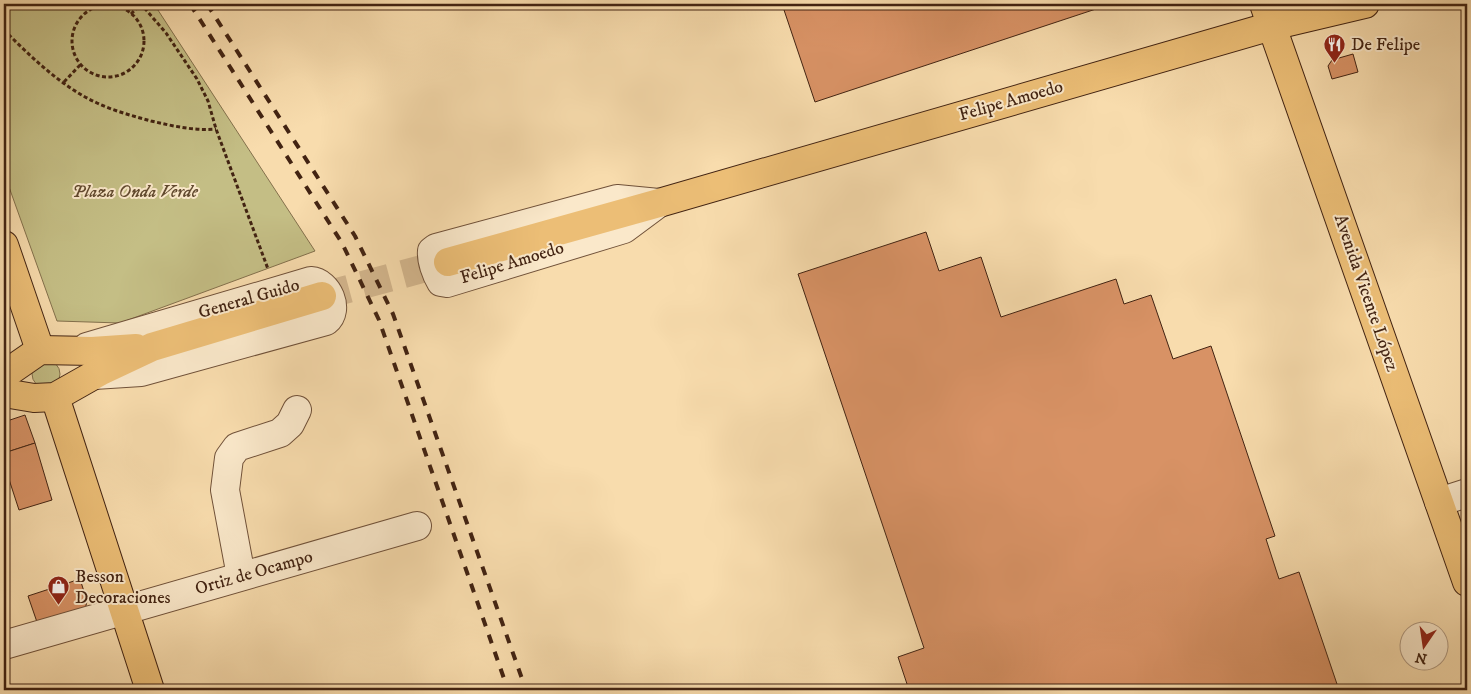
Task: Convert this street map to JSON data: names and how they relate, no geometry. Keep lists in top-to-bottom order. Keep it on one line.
{"streets":{"main road":["Felipe Amoedo","Avenida Vicente López","General Guido"],"street":["Ortiz de Ocampo"]},"crossings":[["Felipe Amoedo","Avenida Vicente López"]],"parks":["Plaza Onda Verde"],"places":{"restaurant":["De Felipe"],"shop":["Besson Decoraciones"]},"north":"bottom"}
